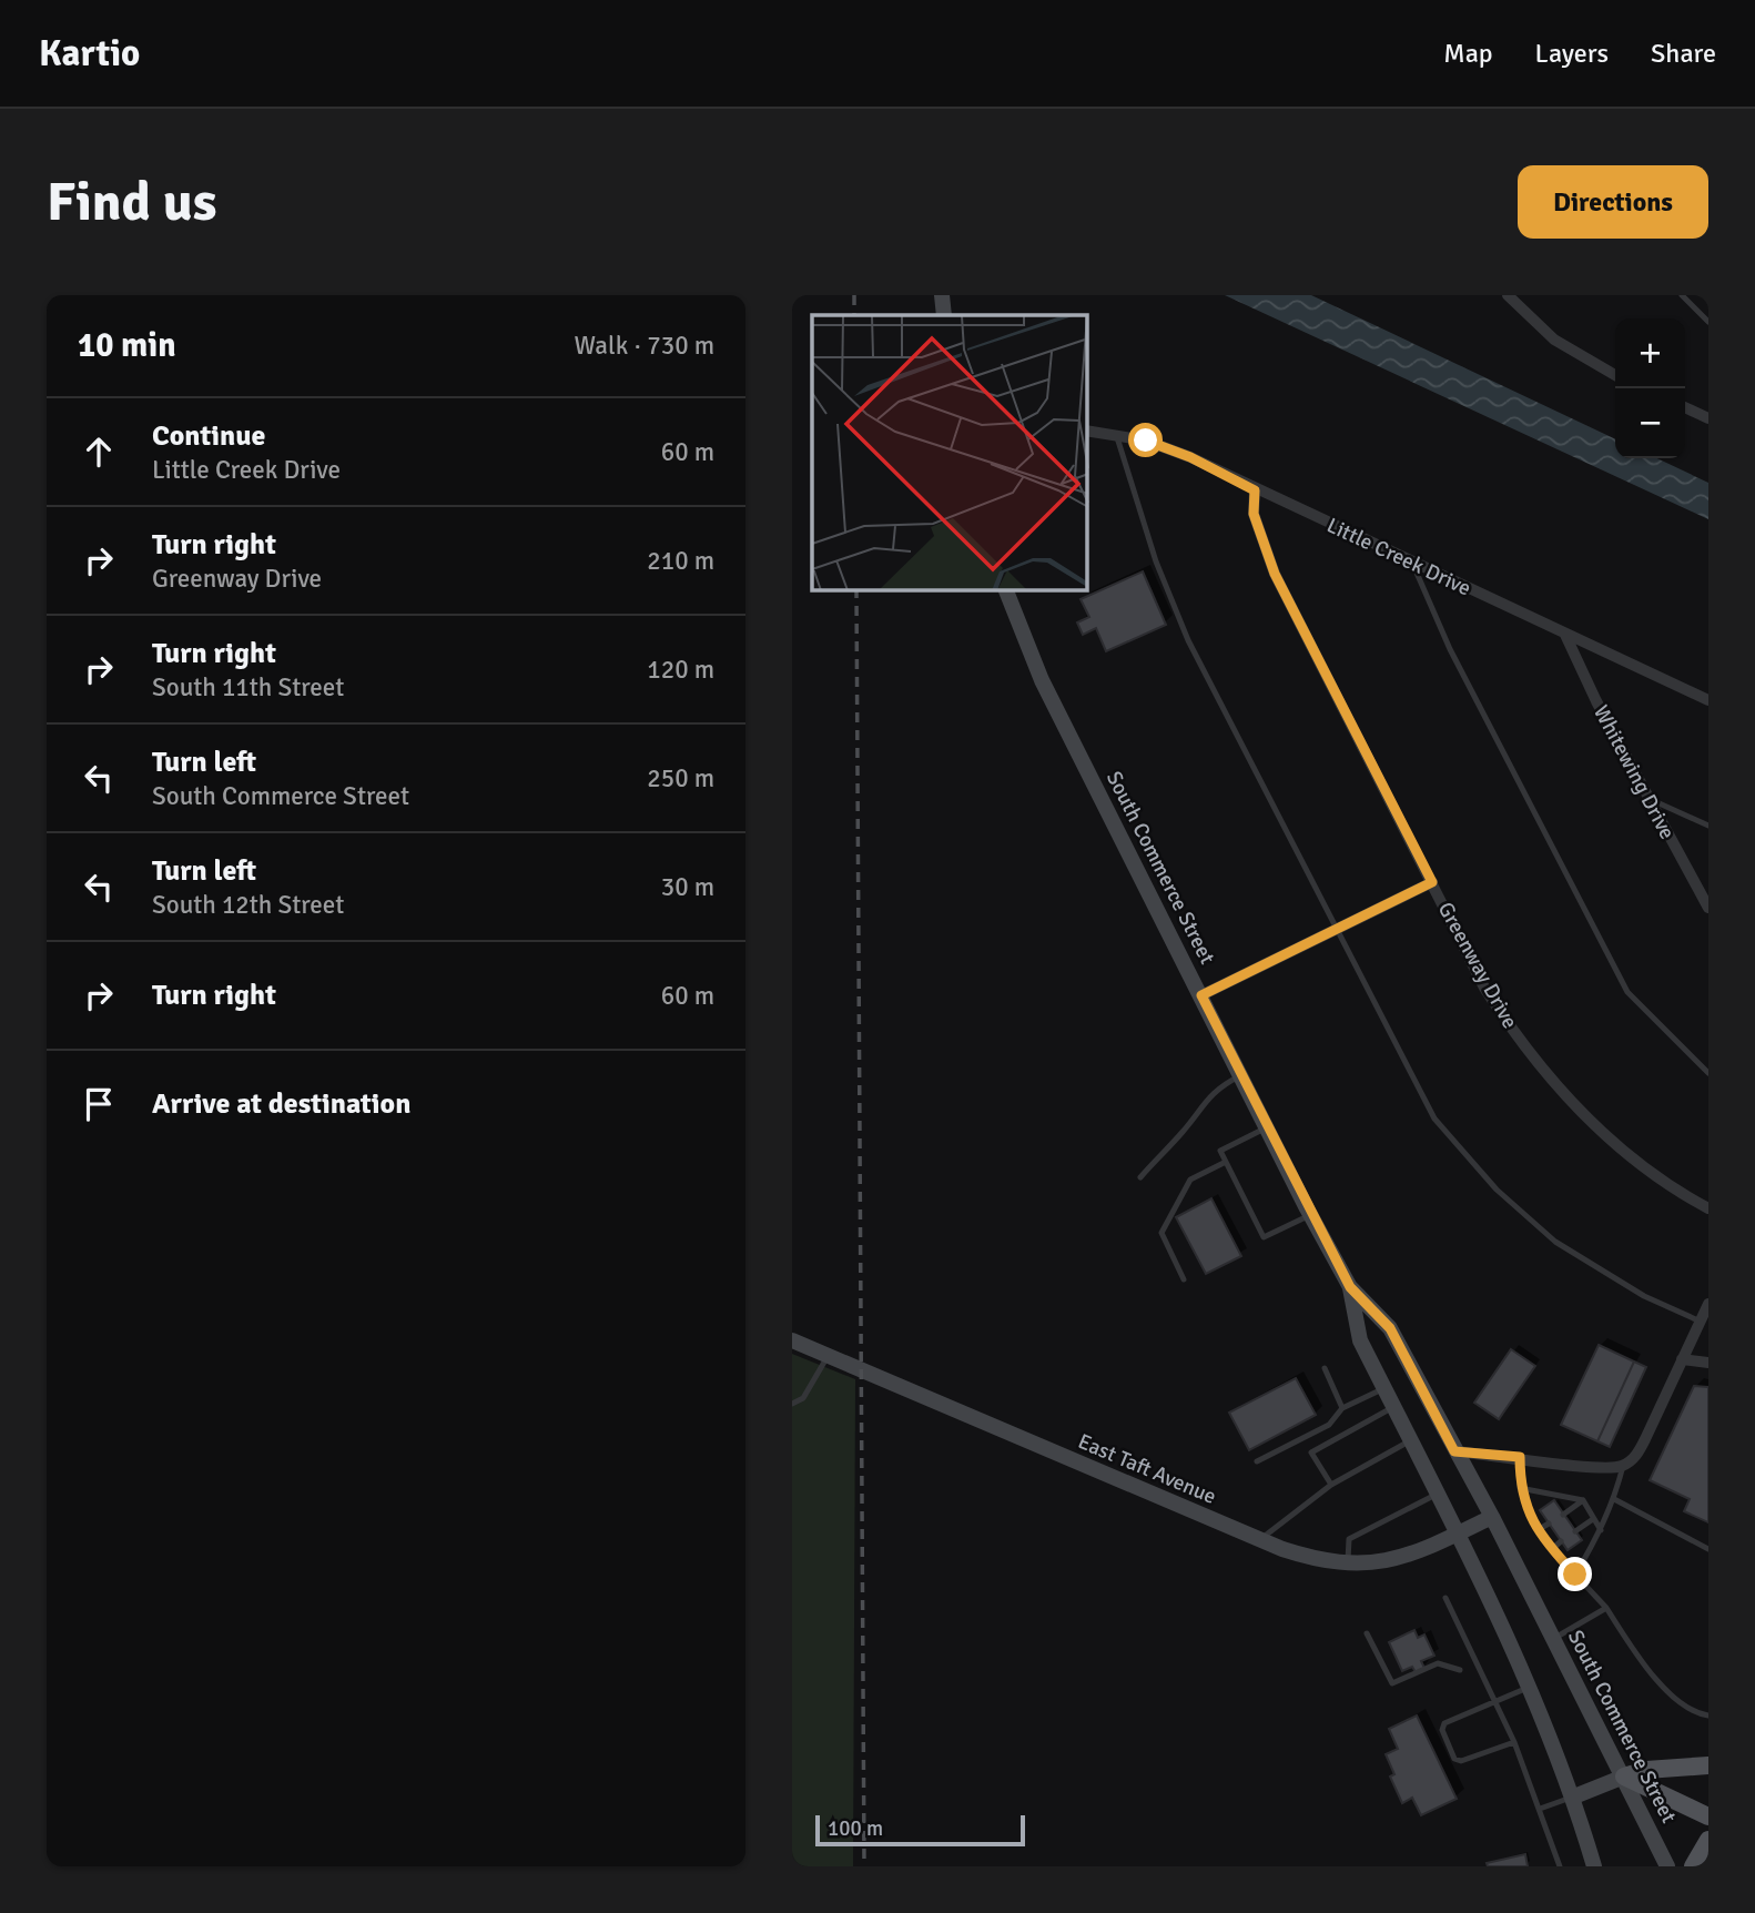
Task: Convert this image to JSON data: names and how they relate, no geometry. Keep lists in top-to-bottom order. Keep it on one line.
{"streets":{"main road":["South Commerce Street","East Taft Avenue"],"street":["Little Creek Drive","Whitewing Drive","Greenway Drive"]},"crossings":[["Little Creek Drive","Whitewing Drive"],["Little Creek Drive","Greenway Drive"],["South Commerce Street","East Taft Avenue"]],"scale_bar":"100 m","page":{"header":"Kartio","nav":["Map","Layers","Share"],"buttons":"Directions","title":"Find us","heading":["10 min","Walk · 730 m"],"map_buttons":["+","−"],"list":[["Continue","Little Creek Drive","60 m"],["Turn right","Greenway Drive","210 m"],["Turn right","South 11th Street","120 m"],["Turn left","South Commerce Street","250 m"],["Turn left","South 12th Street","30 m"],["Turn right","60 m"],"Arrive at destination"],"scale":"100 m"}}
